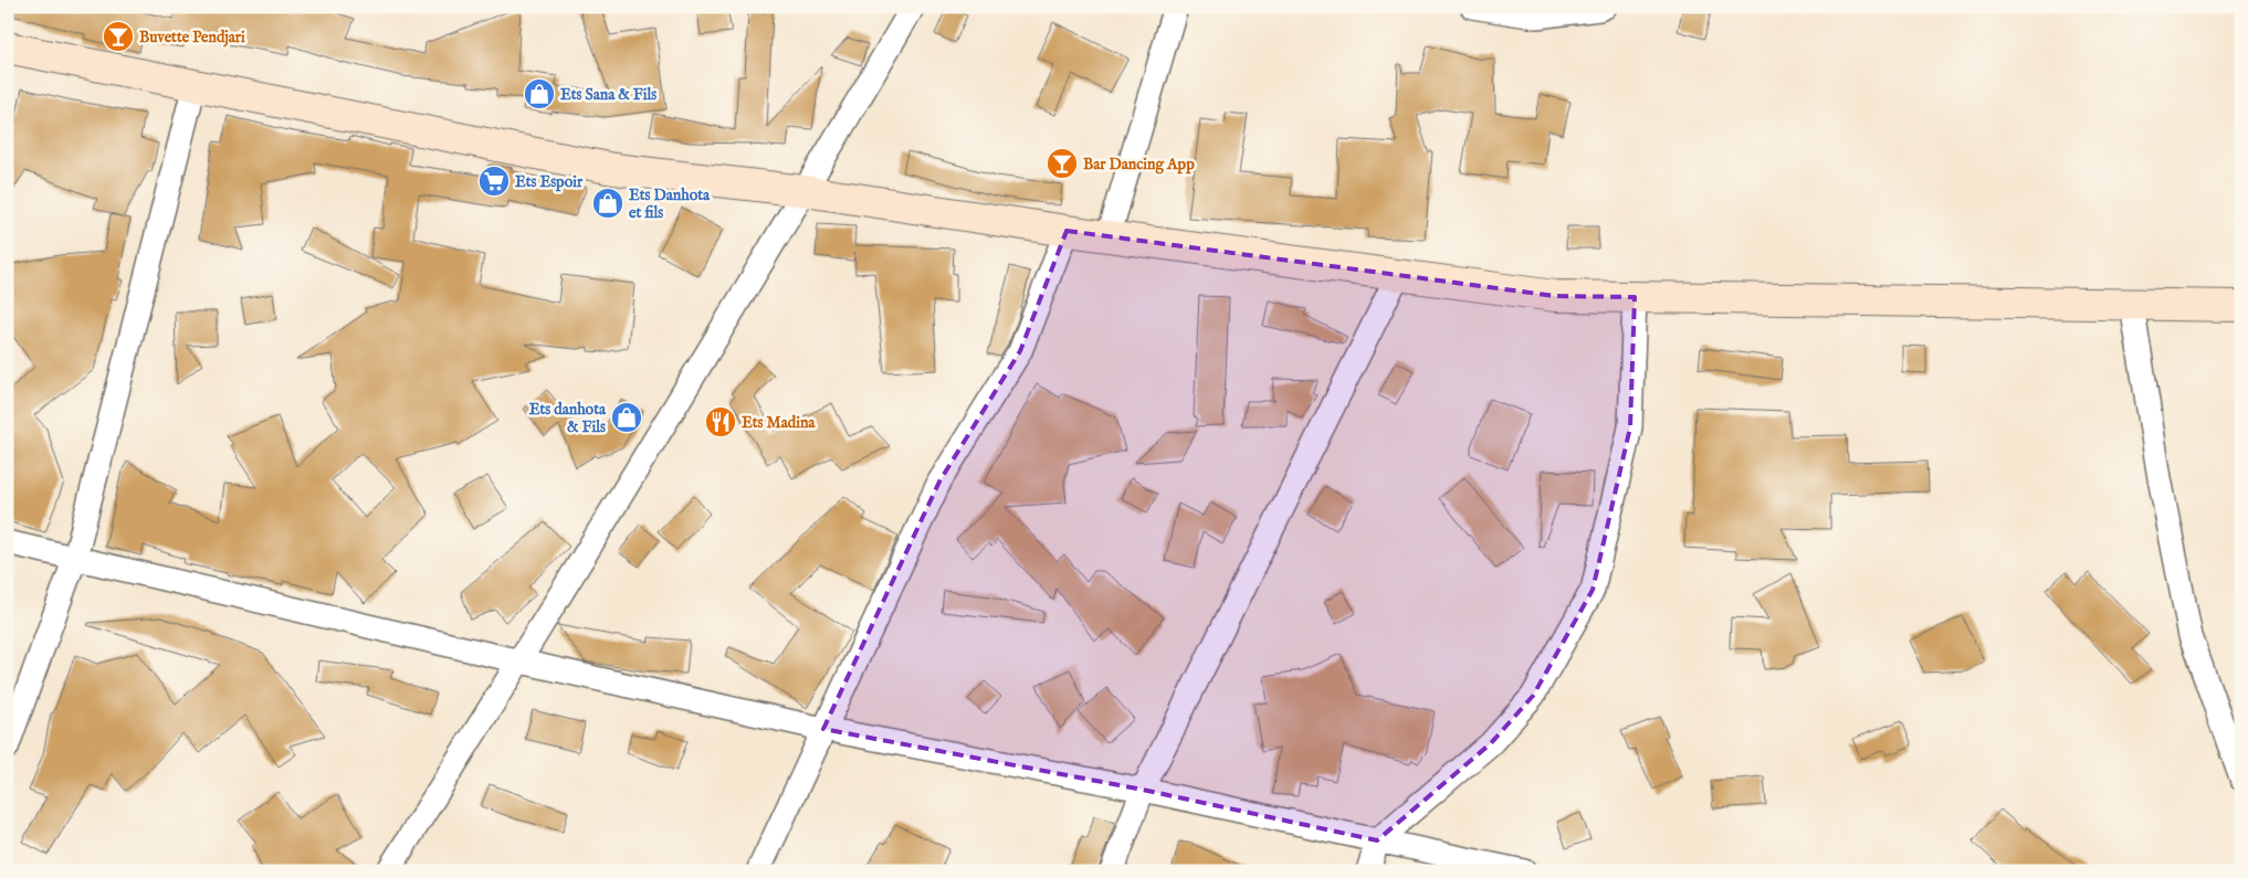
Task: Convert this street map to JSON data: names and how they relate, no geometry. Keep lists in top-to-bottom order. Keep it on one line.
{"places":{"bar":["Buvette Pendjari","Bar Dancing App"],"shop":["Ets Sana & Fils","Ets Danhota et fils","Ets danhota & Fils"],"supermarket":["Ets Espoir"],"restaurant":["Ets Madina"]}}
